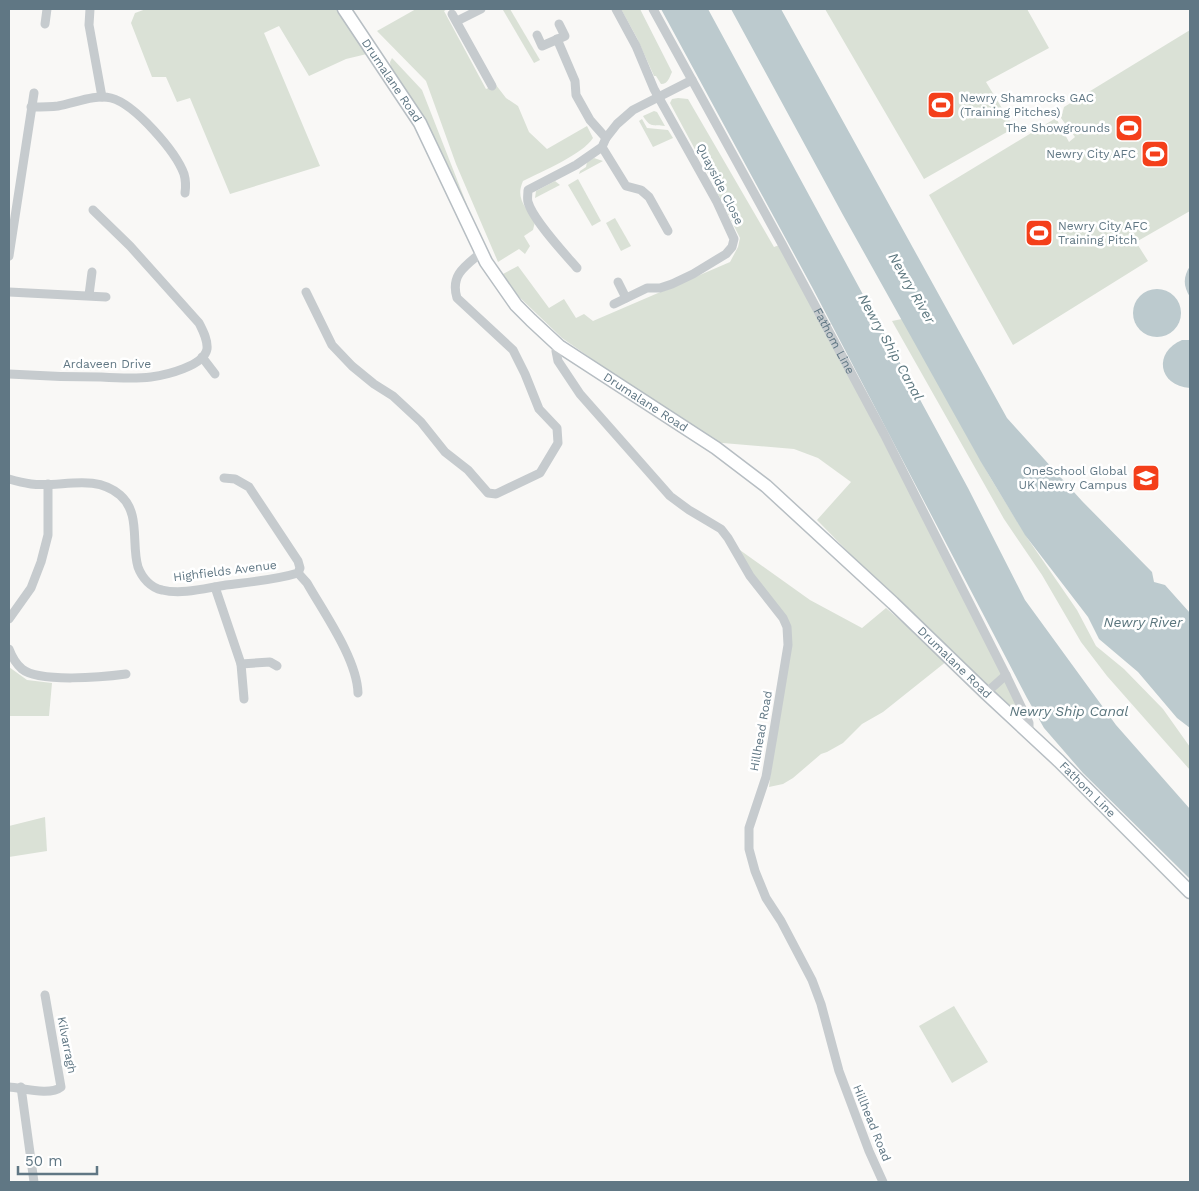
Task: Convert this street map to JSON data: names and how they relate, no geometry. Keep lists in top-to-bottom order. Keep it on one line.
{"streets":{"main road":["Drumalane Road","Fathom Line"],"street":["Quayside Close","Ardaveen Drive","Highfields Avenue","Hillhead Road","Kilvarragh"]},"crossings":[["Drumalane Road","Fathom Line"],["Drumalane Road","Hillhead Road"]],"water":["Newry River","Newry Ship Canal"],"places":{"sports":["Newry Shamrocks GAC (Training Pitches)","The Showgrounds","Newry City AFC","Newry City AFC Training Pitch"],"school or university":["OneSchool Global UK Newry Campus"]},"scale_bar":"50 m"}
